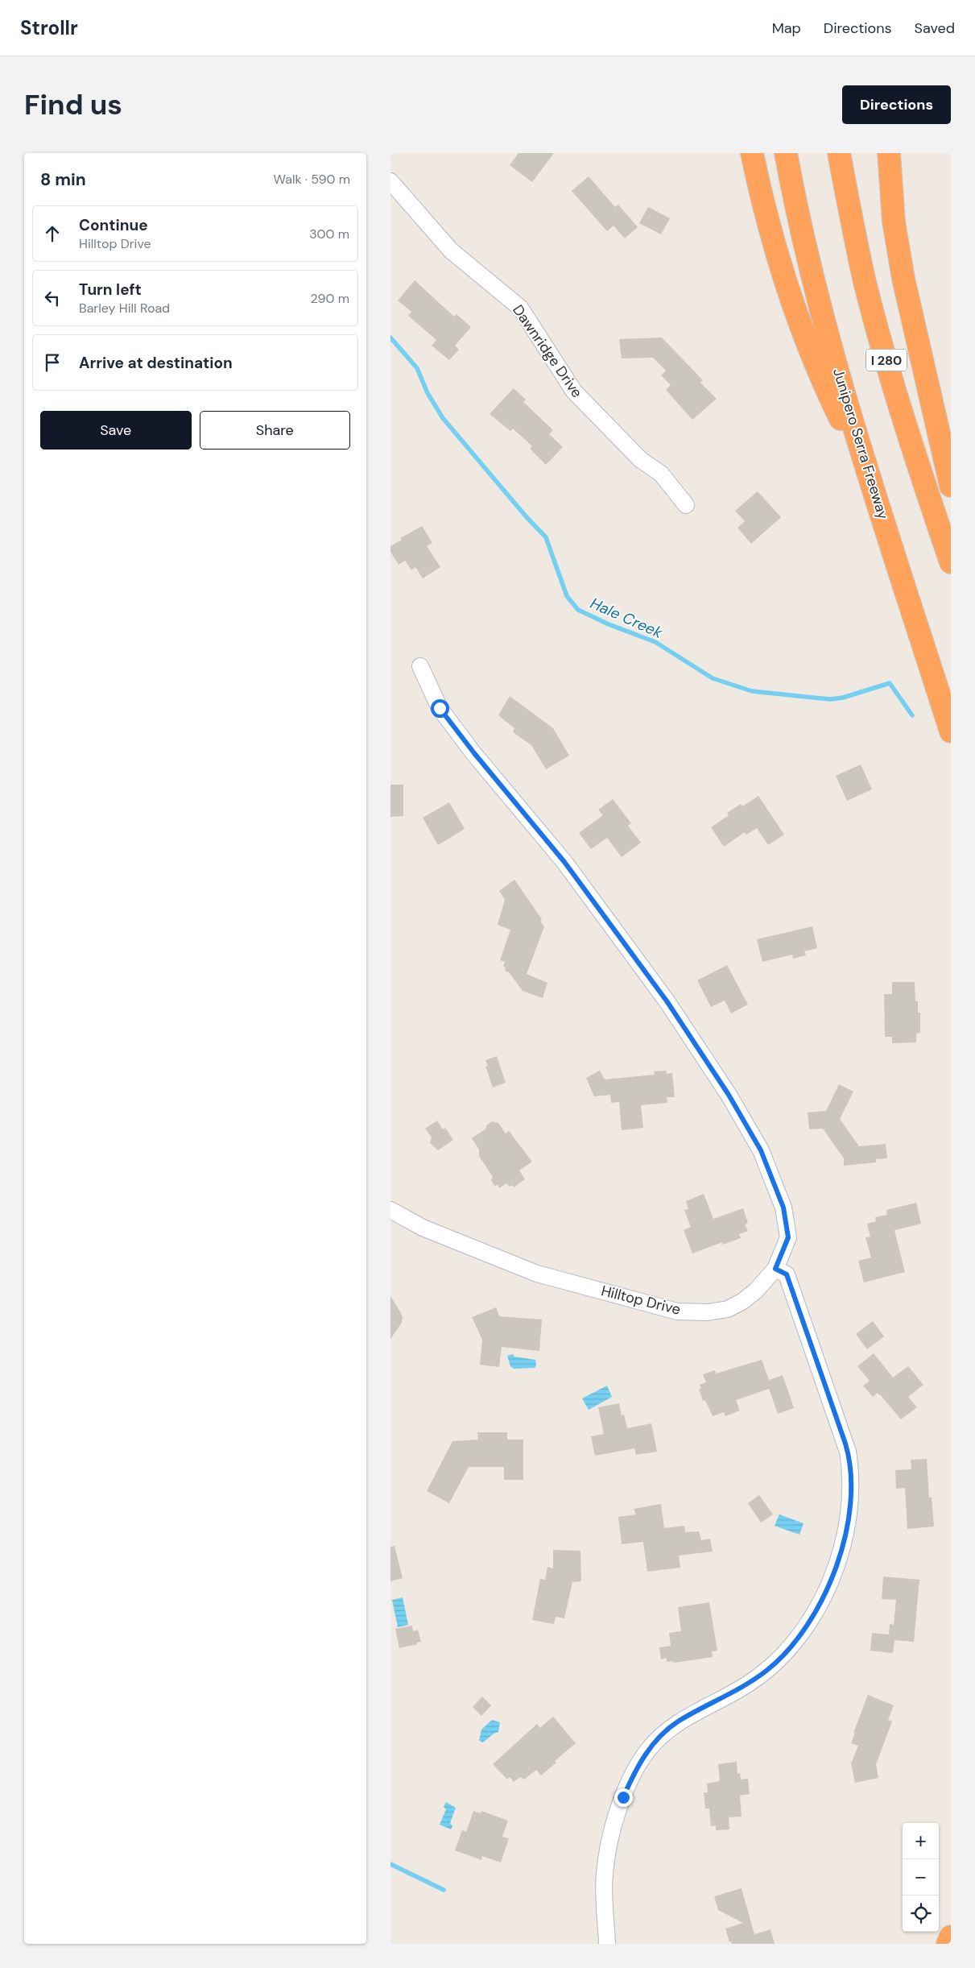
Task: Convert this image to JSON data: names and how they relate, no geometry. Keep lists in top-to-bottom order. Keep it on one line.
{"streets":{"highway":["I 280","Junipero Serra Freeway"],"street":["Dawnridge Drive","Hilltop Drive"]},"water":["Hale Creek"],"page":{"header":"Strollr","nav":["Map","Directions","Saved"],"buttons":["Directions",["Save","Share"]],"title":"Find us","heading":["8 min","Walk · 590 m"],"list":[["Continue","Hilltop Drive","300 m"],["Turn left","Barley Hill Road","290 m"],"Arrive at destination"],"map_buttons":["+","−"]}}
